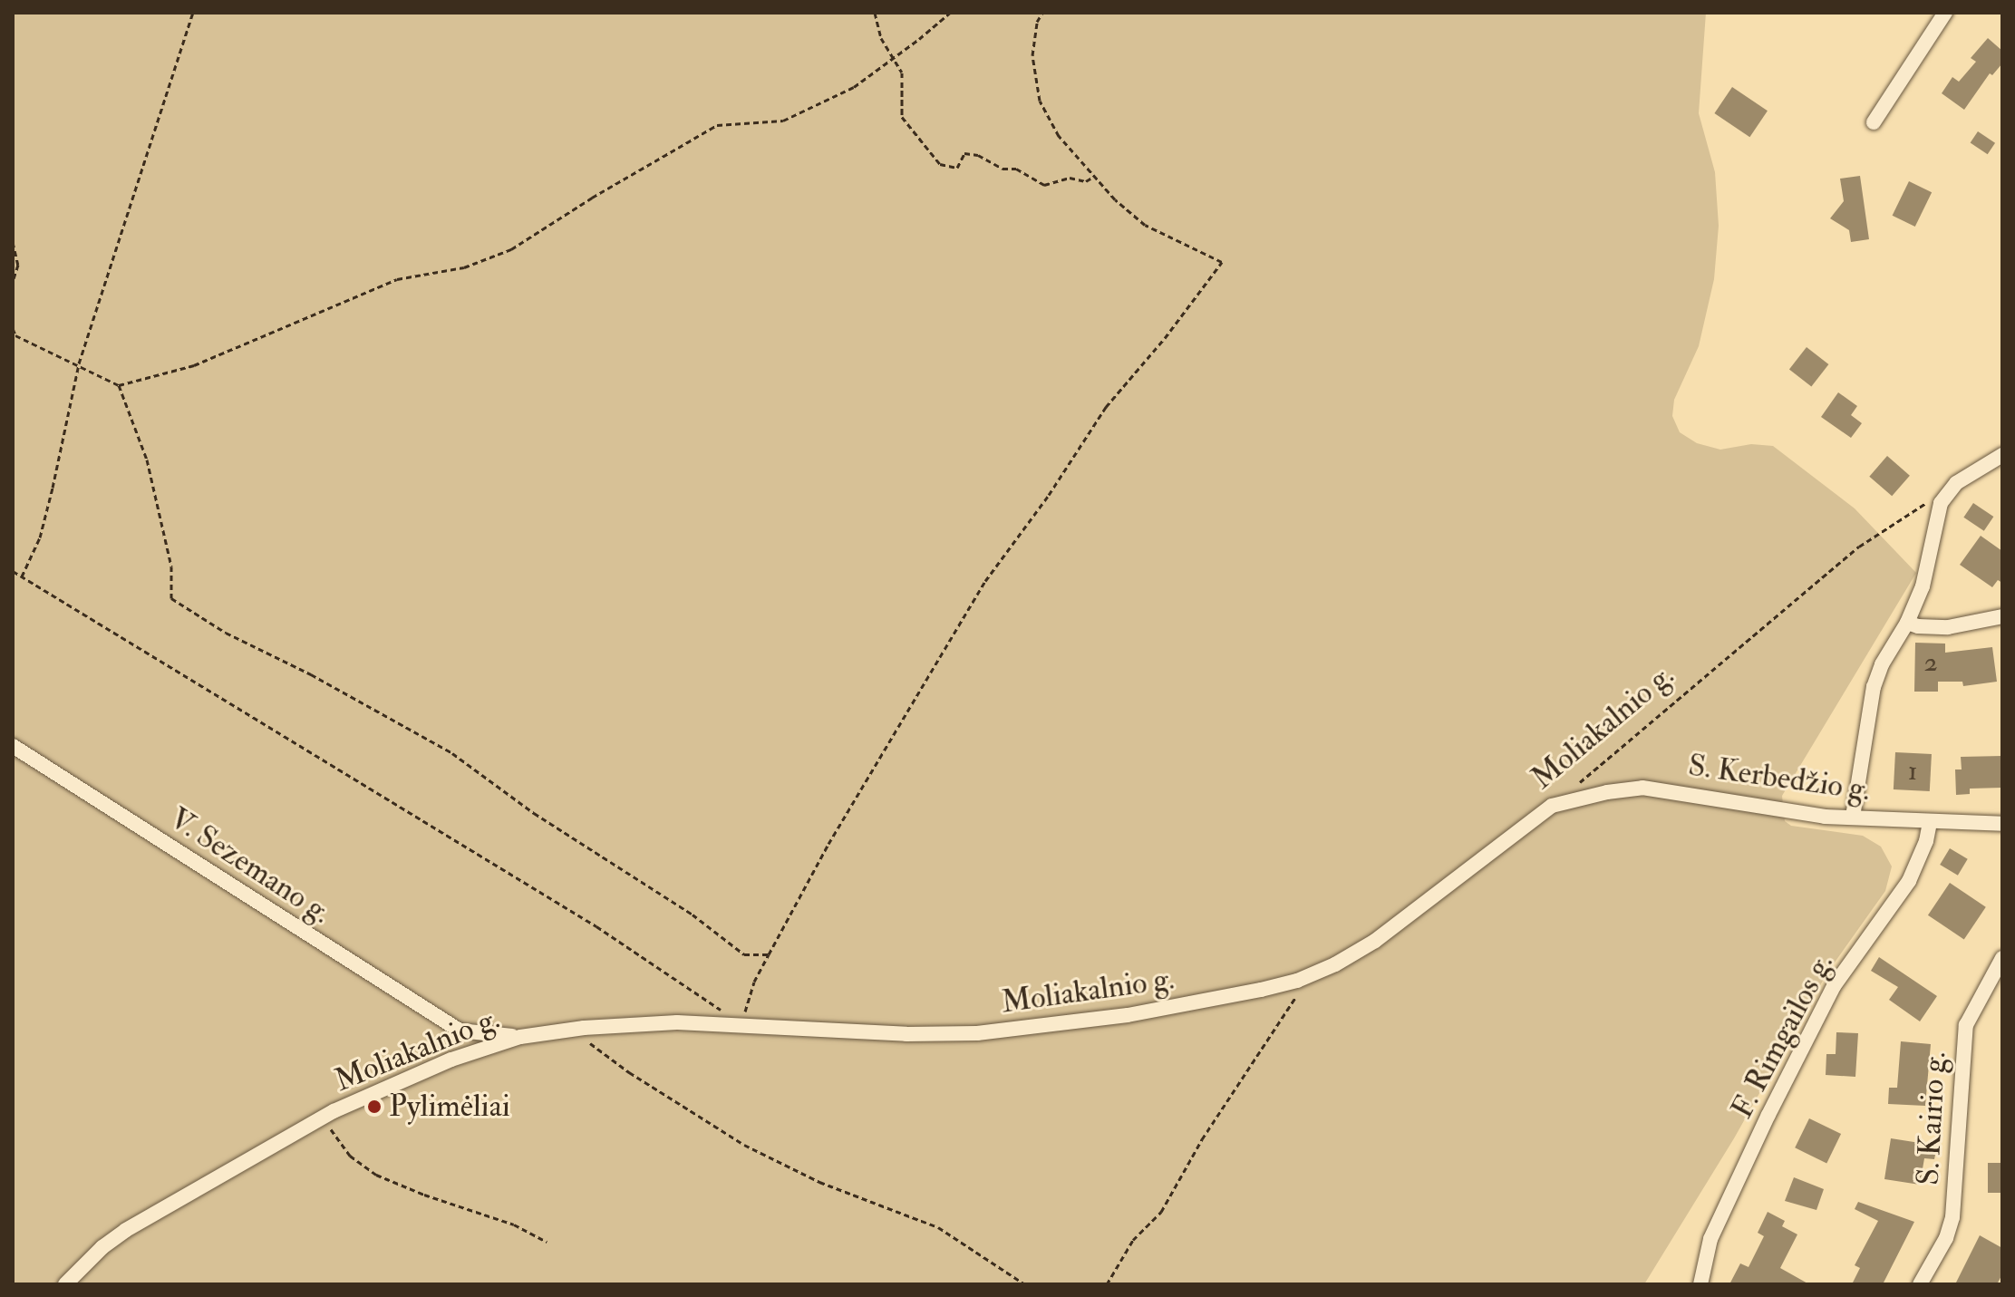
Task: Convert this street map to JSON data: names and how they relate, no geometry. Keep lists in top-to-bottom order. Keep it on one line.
{"streets":{"street":["Moliakalnio g.","S. Kerbedžio g.","V. Sezemano g.","F. Rimgailos g.","S. Kairio g."]},"crossings":[["Moliakalnio g.","S. Kerbedžio g."],["Moliakalnio g.","V. Sezemano g."],["S. Kerbedžio g.","F. Rimgailos g."]],"places":["Pylimėliai"],"house_numbers":["2","1"]}
